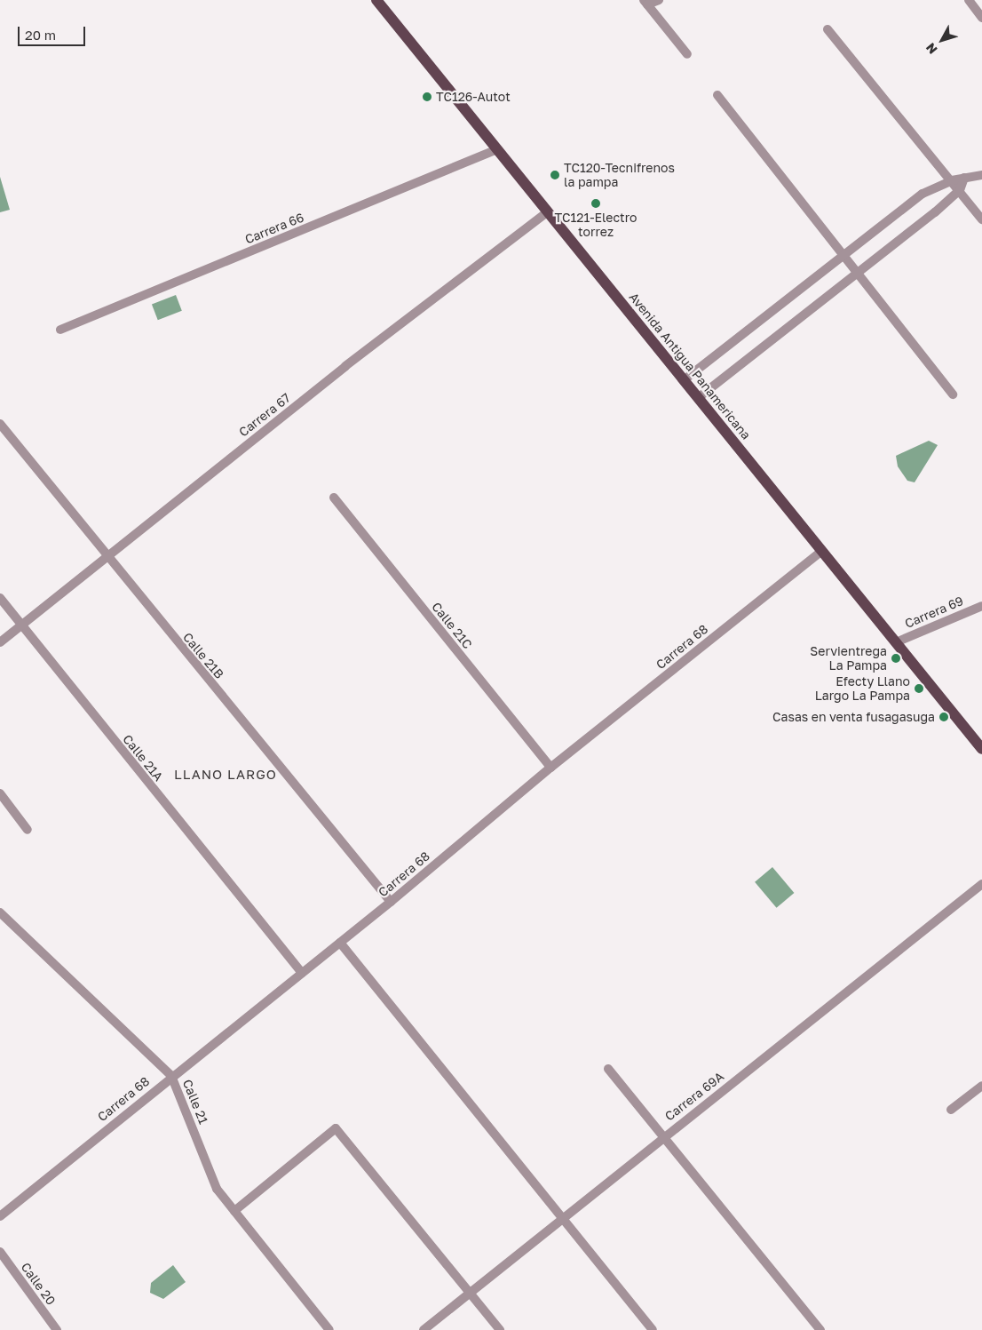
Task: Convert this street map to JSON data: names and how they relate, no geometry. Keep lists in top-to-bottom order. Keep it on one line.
{"streets":{"main road":["Avenida Antigua Panamericana"],"street":["Carrera 66","Carrera 67","Carrera 69","Calle 21C","Carrera 68","Calle 21B","Calle 21A","Carrera 69A","Calle 21","Calle 20"]},"crossings":[["Carrera 66","Avenida Antigua Panamericana"],["Avenida Antigua Panamericana","Carrera 67"],["Avenida Antigua Panamericana","Carrera 69"],["Avenida Antigua Panamericana","Carrera 68"],["Carrera 67","Calle 21B"],["Carrera 67","Calle 21A"],["Calle 21C","Carrera 68"],["Carrera 68","Calle 21B"],["Carrera 68","Calle 21A"],["Carrera 68","Calle 21"]],"districts":["LLANO LARGO"],"places":["TC126-Autot","TC120-Tecnifrenos la pampa","TC121-Electro torrez","Servientrega La Pampa","Efecty Llano Largo La Pampa","Casas en venta fusagasuga"],"scale_bar":"20 m","north":"bottom left"}
